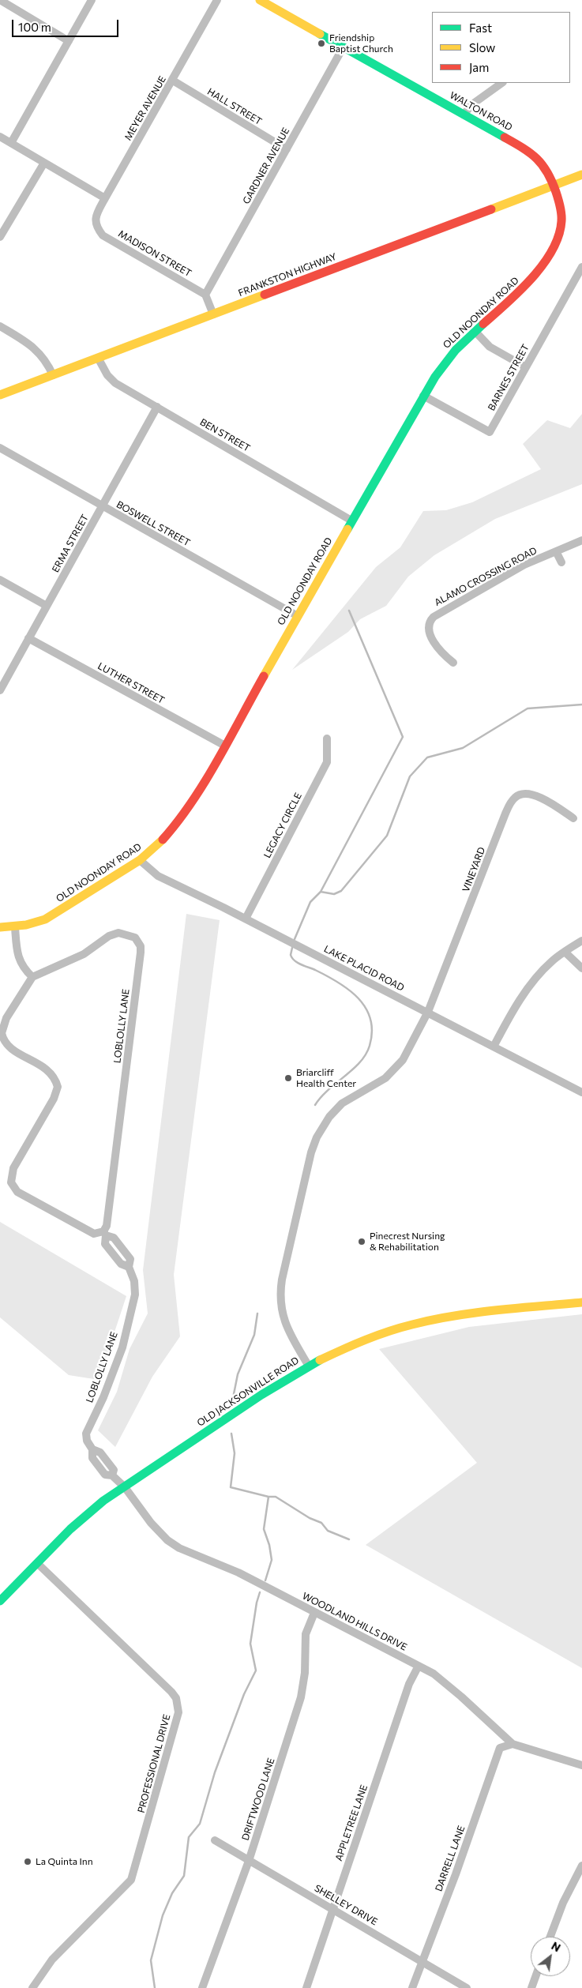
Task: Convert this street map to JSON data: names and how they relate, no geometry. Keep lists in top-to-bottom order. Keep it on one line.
{"streets":{"street":["HALL STREET","MEYER AVENUE","WALTON ROAD","GARDNER AVENUE","MADISON STREET","FRANKSTON HIGHWAY","OLD NOONDAY ROAD","BARNES STREET","BEN STREET","BOSWELL STREET","ERMA STREET","ALAMO CROSSING ROAD","LUTHER STREET","LEGACY CIRCLE","VINEYARD","LAKE PLACID ROAD","LOBLOLLY LANE","OLD JACKSONVILLE ROAD","WOODLAND HILLS DRIVE","PROFESSIONAL DRIVE","DRIFTWOOD LANE","APPLETREE LANE","DARRELL LANE","SHELLEY DRIVE"]},"crossings":[["HALL STREET","MEYER AVENUE"],["HALL STREET","GARDNER AVENUE"],["MEYER AVENUE","MADISON STREET"],["WALTON ROAD","GARDNER AVENUE"],["WALTON ROAD","FRANKSTON HIGHWAY"],["WALTON ROAD","OLD NOONDAY ROAD"],["GARDNER AVENUE","MADISON STREET"],["FRANKSTON HIGHWAY","OLD NOONDAY ROAD"],["FRANKSTON HIGHWAY","BEN STREET"],["OLD NOONDAY ROAD","BARNES STREET"],["OLD NOONDAY ROAD","BEN STREET"],["OLD NOONDAY ROAD","BOSWELL STREET"],["OLD NOONDAY ROAD","LUTHER STREET"],["OLD NOONDAY ROAD","LAKE PLACID ROAD"],["BEN STREET","ERMA STREET"],["BOSWELL STREET","ERMA STREET"],["ERMA STREET","LUTHER STREET"],["LEGACY CIRCLE","LAKE PLACID ROAD"],["VINEYARD","LAKE PLACID ROAD"],["LOBLOLLY LANE","OLD JACKSONVILLE ROAD"],["LOBLOLLY LANE","WOODLAND HILLS DRIVE"],["OLD JACKSONVILLE ROAD","WOODLAND HILLS DRIVE"],["OLD JACKSONVILLE ROAD","PROFESSIONAL DRIVE"],["WOODLAND HILLS DRIVE","DRIFTWOOD LANE"],["WOODLAND HILLS DRIVE","APPLETREE LANE"],["WOODLAND HILLS DRIVE","DARRELL LANE"],["DRIFTWOOD LANE","SHELLEY DRIVE"],["APPLETREE LANE","SHELLEY DRIVE"],["DARRELL LANE","SHELLEY DRIVE"]],"places":["Friendship Baptist Church","Briarcliff Health Center","Pinecrest Nursing & Rehabilitation","La Quinta Inn"],"legend":["Fast","Slow","Jam"],"scale_bar":"100 m","north":"top right"}
